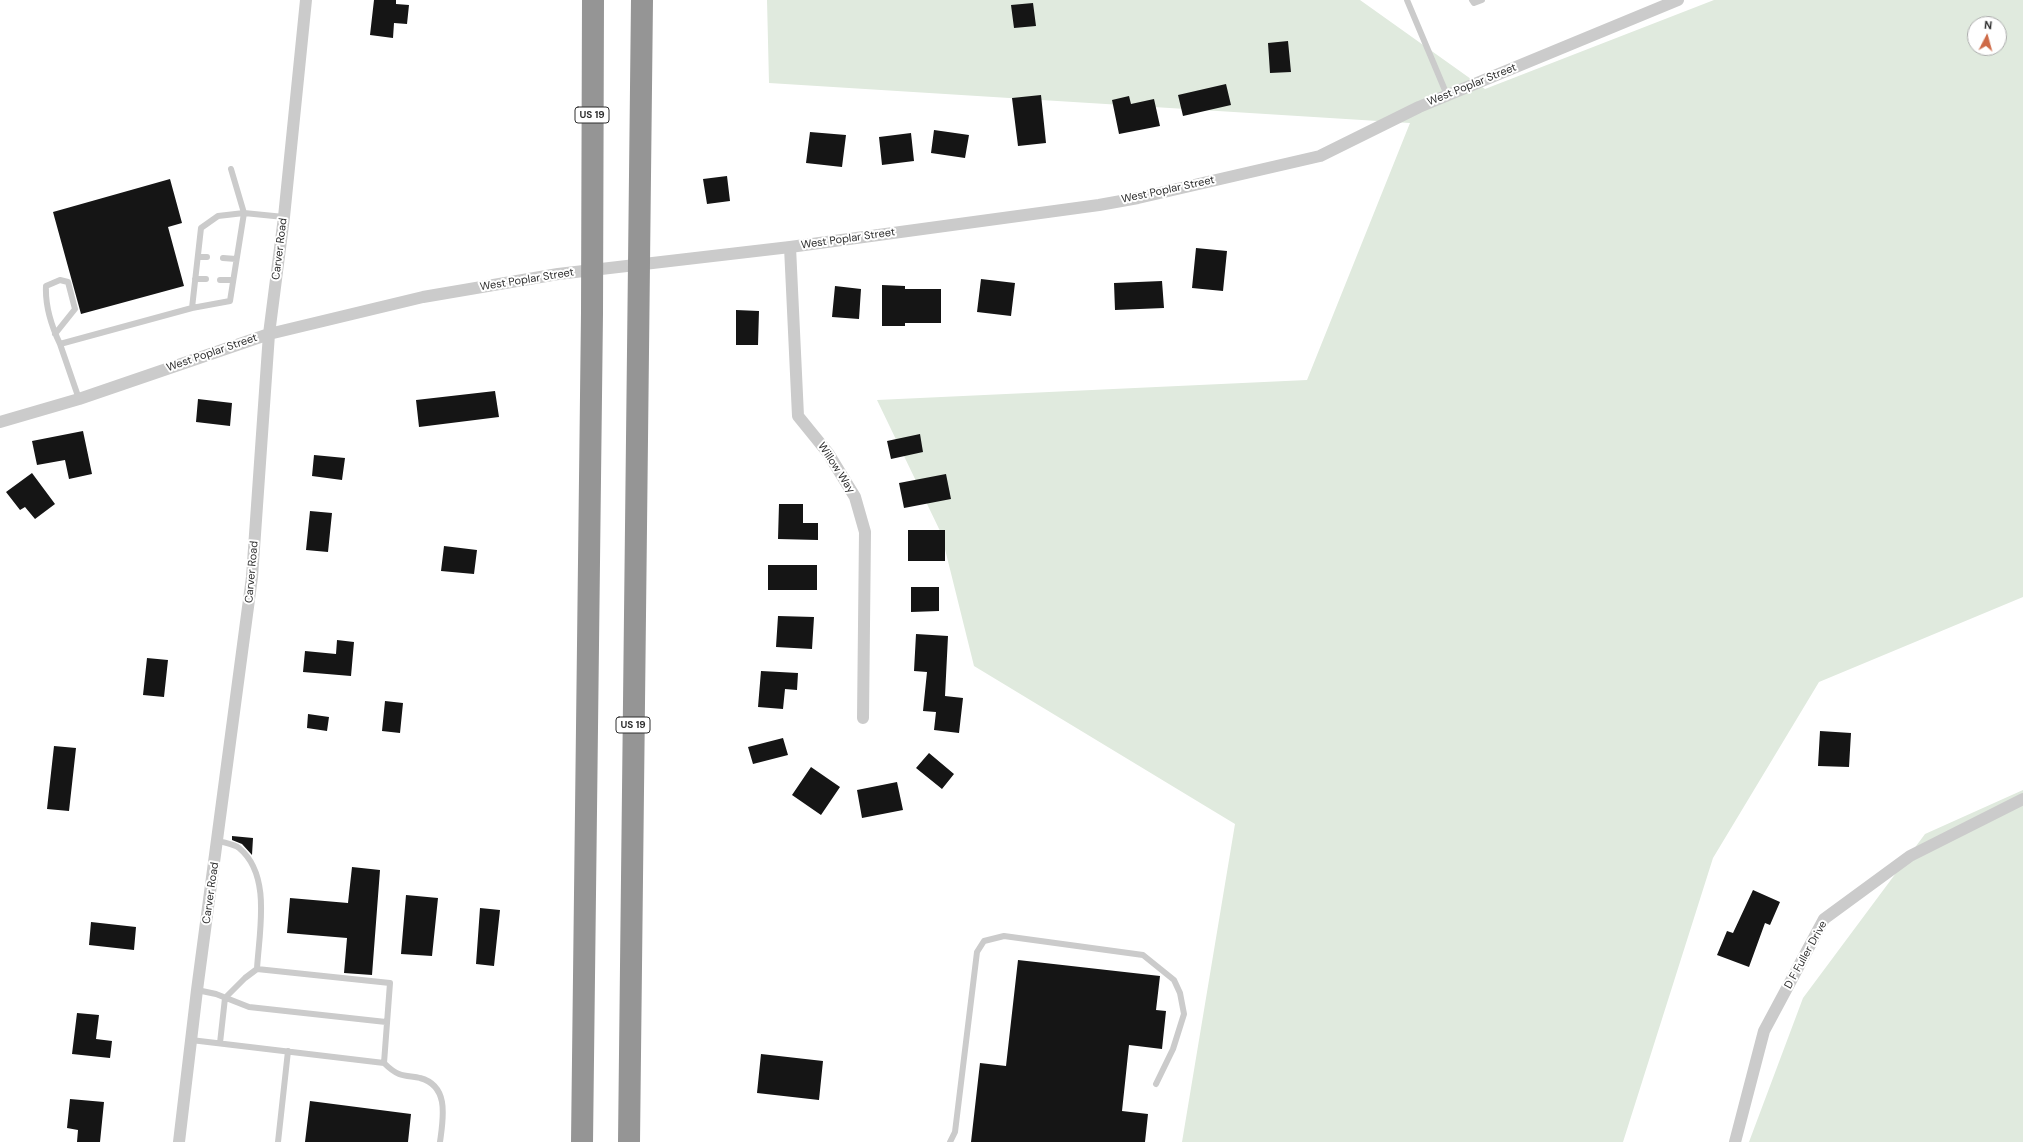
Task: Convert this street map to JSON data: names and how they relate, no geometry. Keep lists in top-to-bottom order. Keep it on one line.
{"streets":{"highway":["US 19"],"street":["West Poplar Street","Carver Road","Willow Way","D F Fuller Drive"]},"crossings":[["West Poplar Street","Carver Road"],["West Poplar Street","Willow Way"]],"north":"top"}
